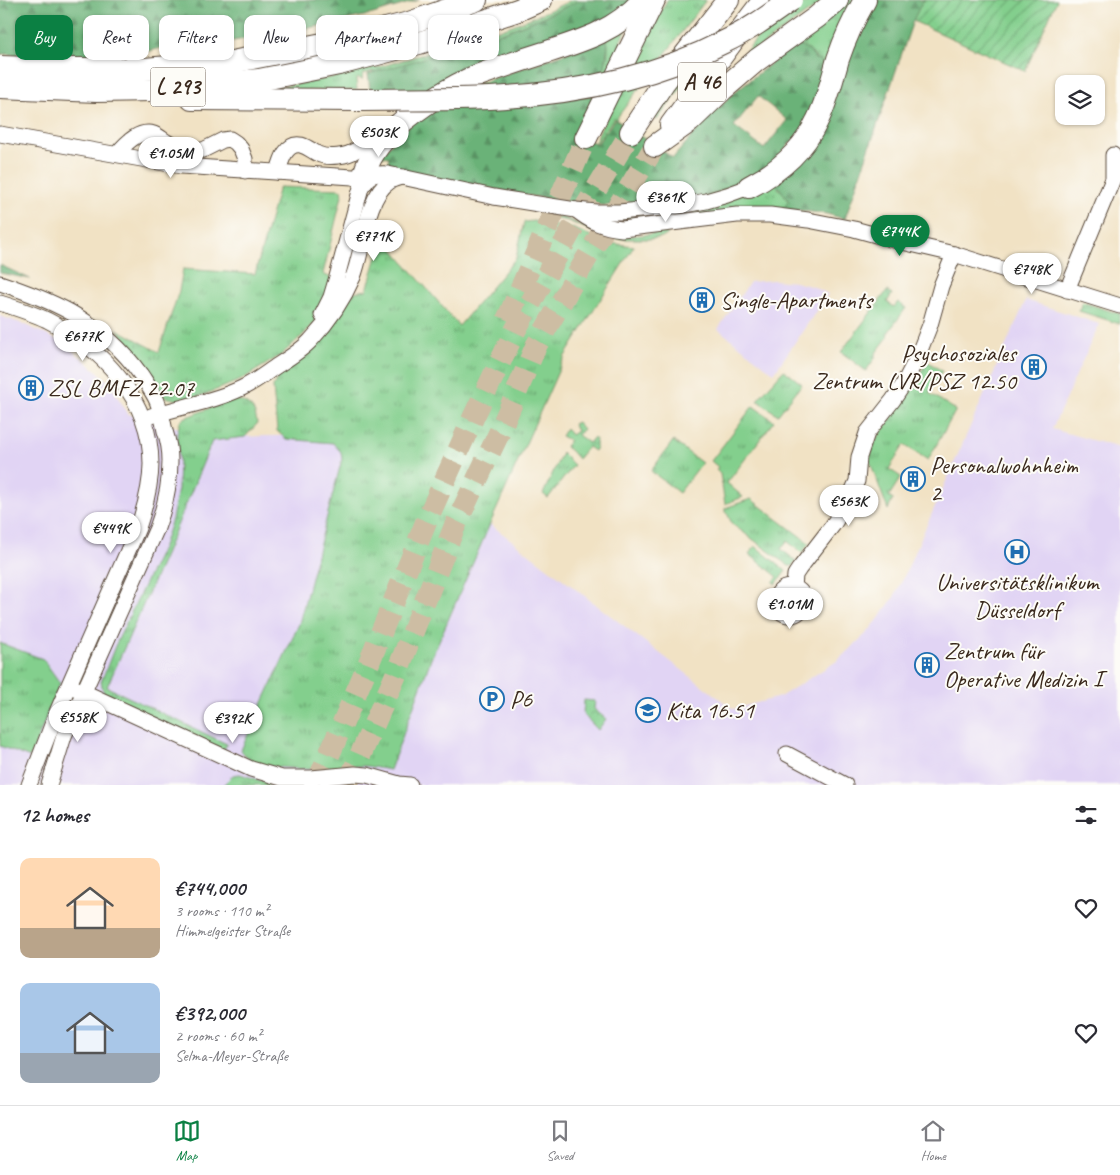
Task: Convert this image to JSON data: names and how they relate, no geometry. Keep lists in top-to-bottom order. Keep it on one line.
{"streets":{"highway":["A 46","L 293"]},"places":{"building":["Single-Apartments","Psychosoziales Zentrum LVR/PSZ 12.50","ZSL BMFZ 22.07","Personalwohnheim 2","Zentrum für Operative Medizin I"],"hospital":["Universitätsklinikum Düsseldorf"],"parking":["P6"],"school or university":["Kita 16.51"]},"page":{"chip":["Buy","Rent","Filters","New","Apartment","House"],"price":["€503K","€1.05M","€361K","€744K","€771K","€748K","€677K","€563K","€449K","€1.01M","€558K","€392K"],"heading":"12 homes","list":[{"name":"€744,000","note":"3 rooms · 110 m² · Himmelgeister Straße"},{"name":"€392,000","note":"2 rooms · 60 m² · Selma-Meyer-Straße"}],"tabs":["Map","Saved","Home"]}}
